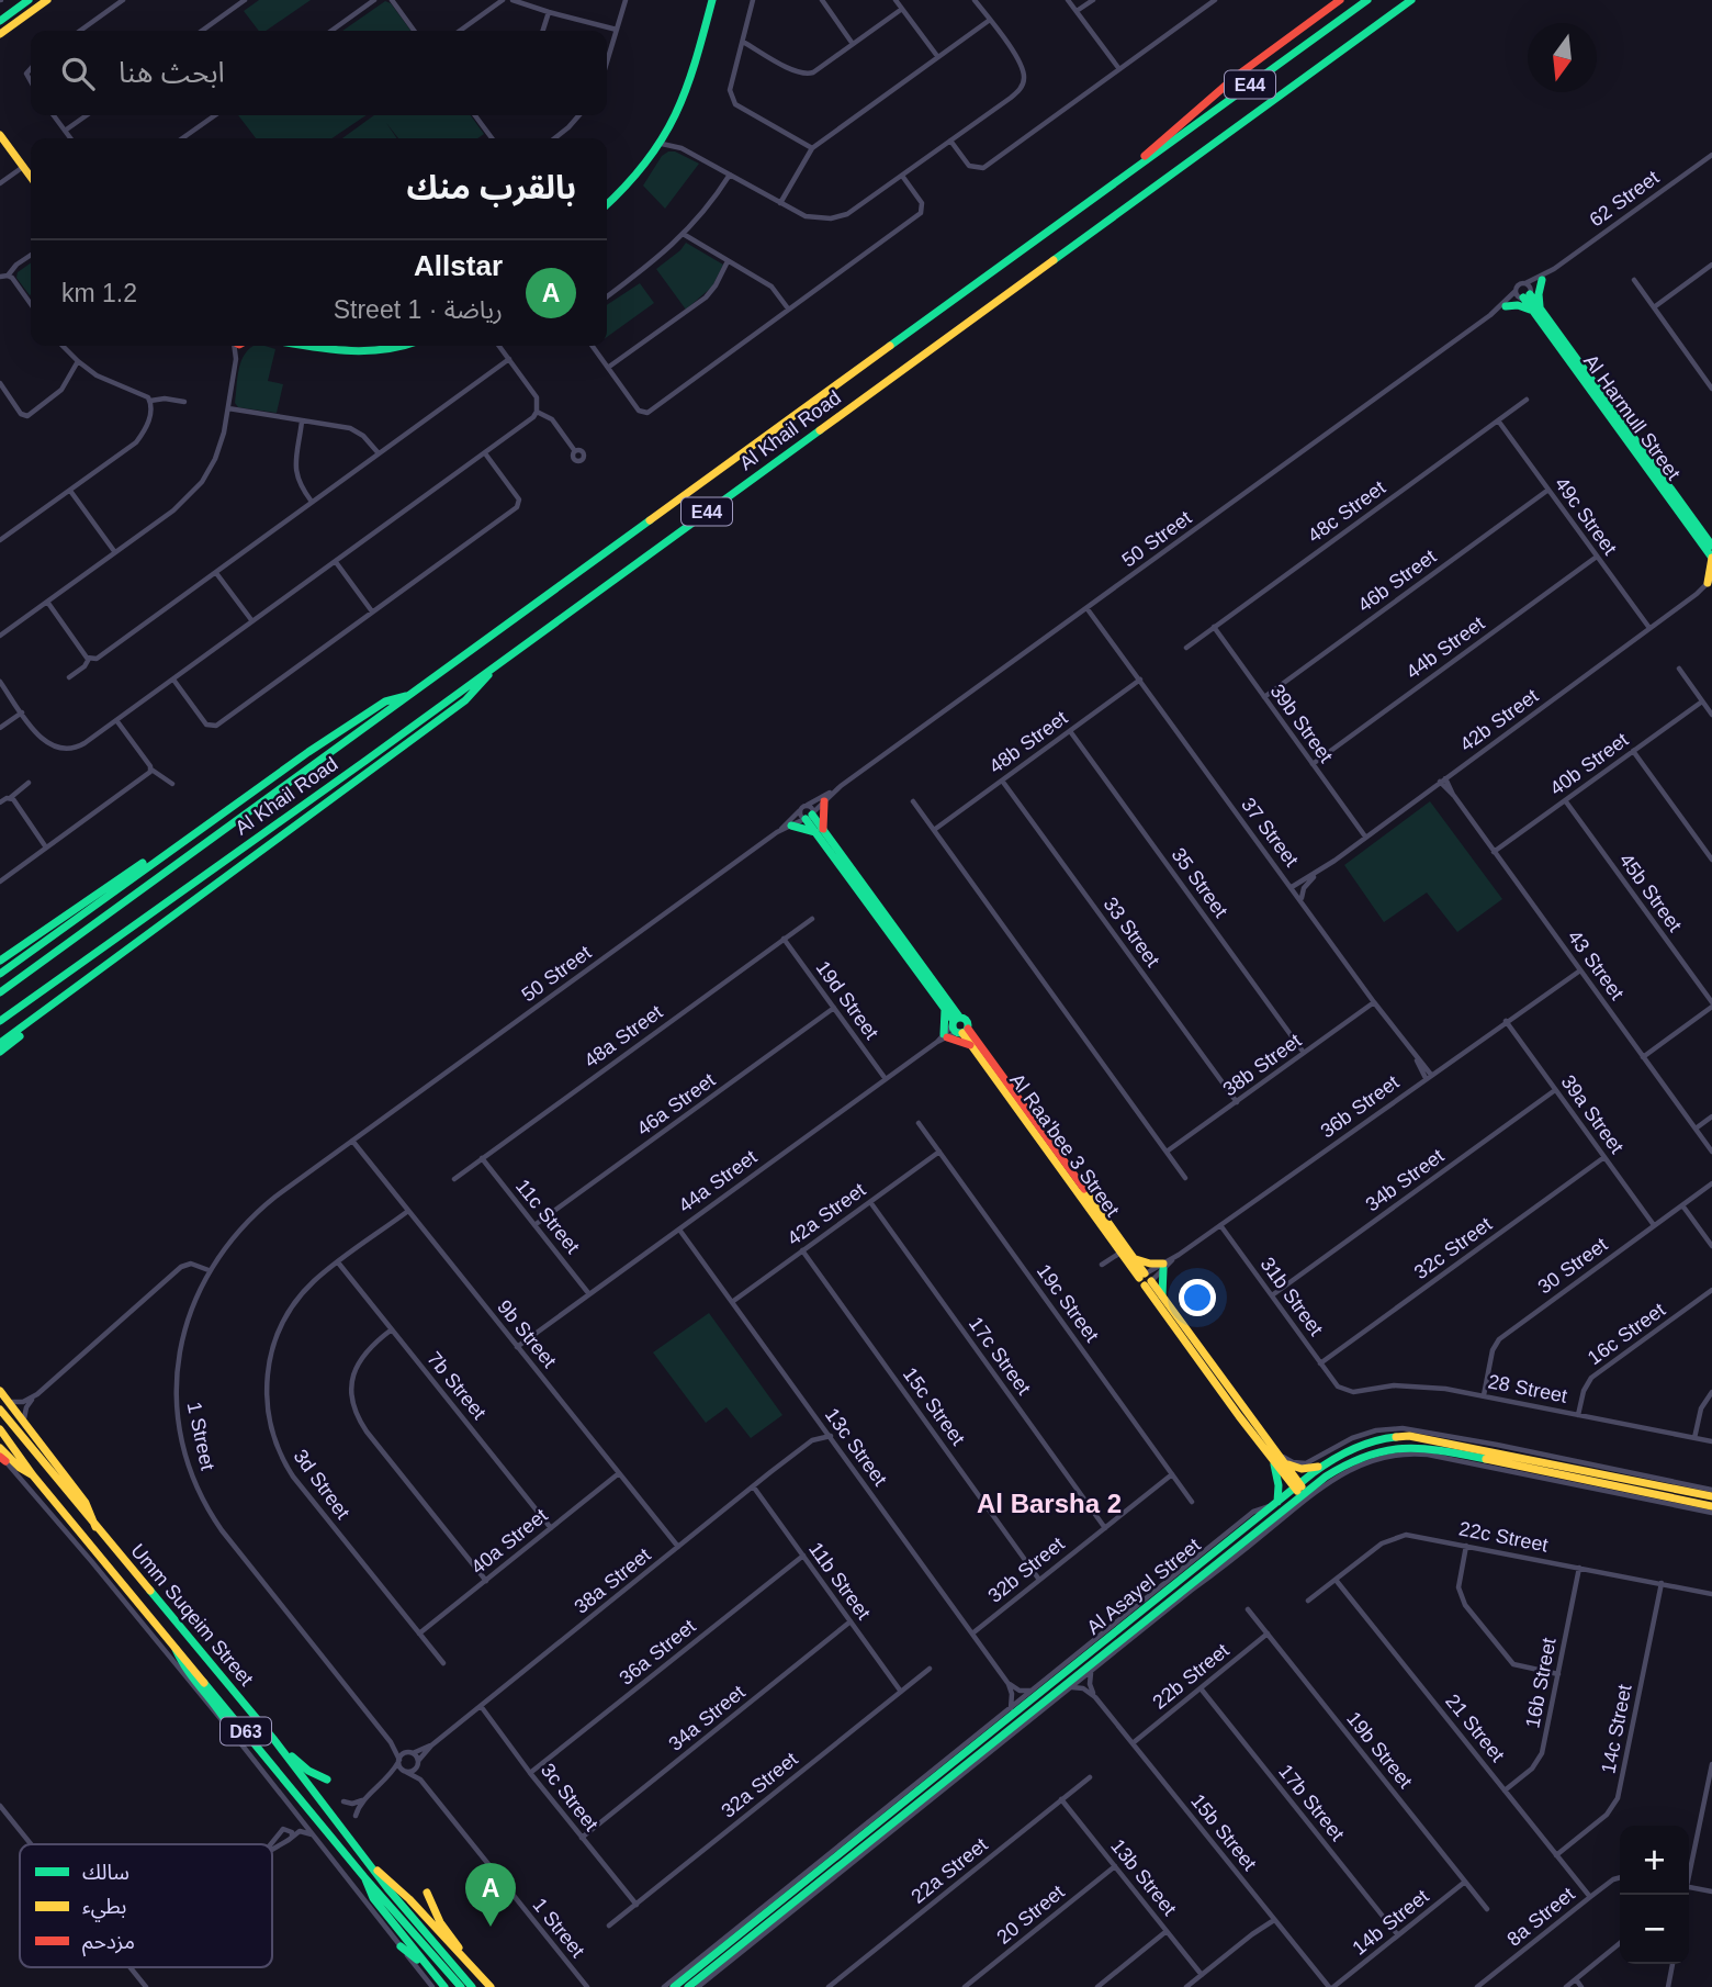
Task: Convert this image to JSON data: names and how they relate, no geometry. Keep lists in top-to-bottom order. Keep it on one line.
{"streets":{"main road":["E44","Al Harmull Street","Al Khail Road","Al Raa'bee 3 Street","Al Asayel Street","Umm Suqeim Street","D63"],"street":["62 Street","48c Street","49c Street","50 Street","46b Street","44b Street","42b Street","39b Street","48b Street","40b Street","37 Street","35 Street","45b Street","33 Street","43 Street","19d Street","48a Street","38b Street","46a Street","36b Street","39a Street","34b Street","44a Street","42a Street","11c Street","32c Street","30 Street","31b Street","19c Street","9b Street","16c Street","17c Street","7b Street","28 Street","15c Street","1 Street","13c Street","3d Street","22c Street","40a Street","32b Street","38a Street","11b Street","36a Street","22b Street","16b Street","34a Street","21 Street","14c Street","19b Street","32a Street","3c Street","17b Street","15b Street","22a Street","13b Street","20 Street","8a Street","14b Street"]},"crossings":[["62 Street","Al Harmull Street"],["62 Street","50 Street"],["Al Harmull Street","50 Street"],["48c Street","49c Street"],["48c Street","39b Street"],["49c Street","46b Street"],["49c Street","44b Street"],["49c Street","42b Street"],["50 Street","37 Street"],["50 Street","Al Raa'bee 3 Street"],["50 Street","9b Street"],["50 Street","1 Street"],["46b Street","39b Street"],["44b Street","39b Street"],["42b Street","39b Street"],["42b Street","37 Street"],["42b Street","43 Street"],["48b Street","37 Street"],["48b Street","35 Street"],["48b Street","33 Street"],["40b Street","45b Street"],["40b Street","43 Street"],["37 Street","38b Street"],["37 Street","36b Street"],["35 Street","38b Street"],["33 Street","38b Street"],["43 Street","36b Street"],["19d Street","48a Street"],["19d Street","46a Street"],["19d Street","44a Street"],["48a Street","11c Street"],["46a Street","11c Street"],["36b Street","39a Street"],["36b Street","Al Raa'bee 3 Street"],["36b Street","31b Street"],["39a Street","34b Street"],["39a Street","32c Street"],["39a Street","30 Street"],["Al Raa'bee 3 Street","44a Street"],["Al Raa'bee 3 Street","Al Asayel Street"],["34b Street","31b Street"],["44a Street","11c Street"],["44a Street","9b Street"],["44a Street","13c Street"],["42a Street","19c Street"],["42a Street","17c Street"],["42a Street","15c Street"],["42a Street","13c Street"],["32c Street","31b Street"],["30 Street","28 Street"],["31b Street","28 Street"],["19c Street","32b Street"],["9b Street","1 Street"],["9b Street","3d Street"],["9b Street","40a Street"],["9b Street","38a Street"],["16c Street","28 Street"],["17c Street","32b Street"],["7b Street","3d Street"],["7b Street","40a Street"],["15c Street","32b Street"],["1 Street","38a Street"],["13c Street","32b Street"],["13c Street","38a Street"],["3d Street","40a Street"],["22c Street","16b Street"],["22c Street","21 Street"],["22c Street","14c Street"],["38a Street","11b Street"],["38a Street","3c Street"],["11b Street","36a Street"],["11b Street","34a Street"],["11b Street","32a Street"],["36a Street","3c Street"],["22b Street","19b Street"],["22b Street","17b Street"],["22b Street","15b Street"],["16b Street","21 Street"],["34a Street","3c Street"],["21 Street","14c Street"],["21 Street","8a Street"],["19b Street","14b Street"],["32a Street","3c Street"],["17b Street","14b Street"],["15b Street","14b Street"],["22a Street","13b Street"],["13b Street","20 Street"]],"districts":["Al Barsha 2"],"legend":["سالك","بطيء","مزدحم"],"north":"bottom","page":{"search":"ابحث هنا","heading":"بالقرب منك","list":[{"mark":"A","name":"Allstar","note":"رياضة · 1 Street","value":"1.2 km"}],"map_buttons":["+","−"],"pins":"A"}}
